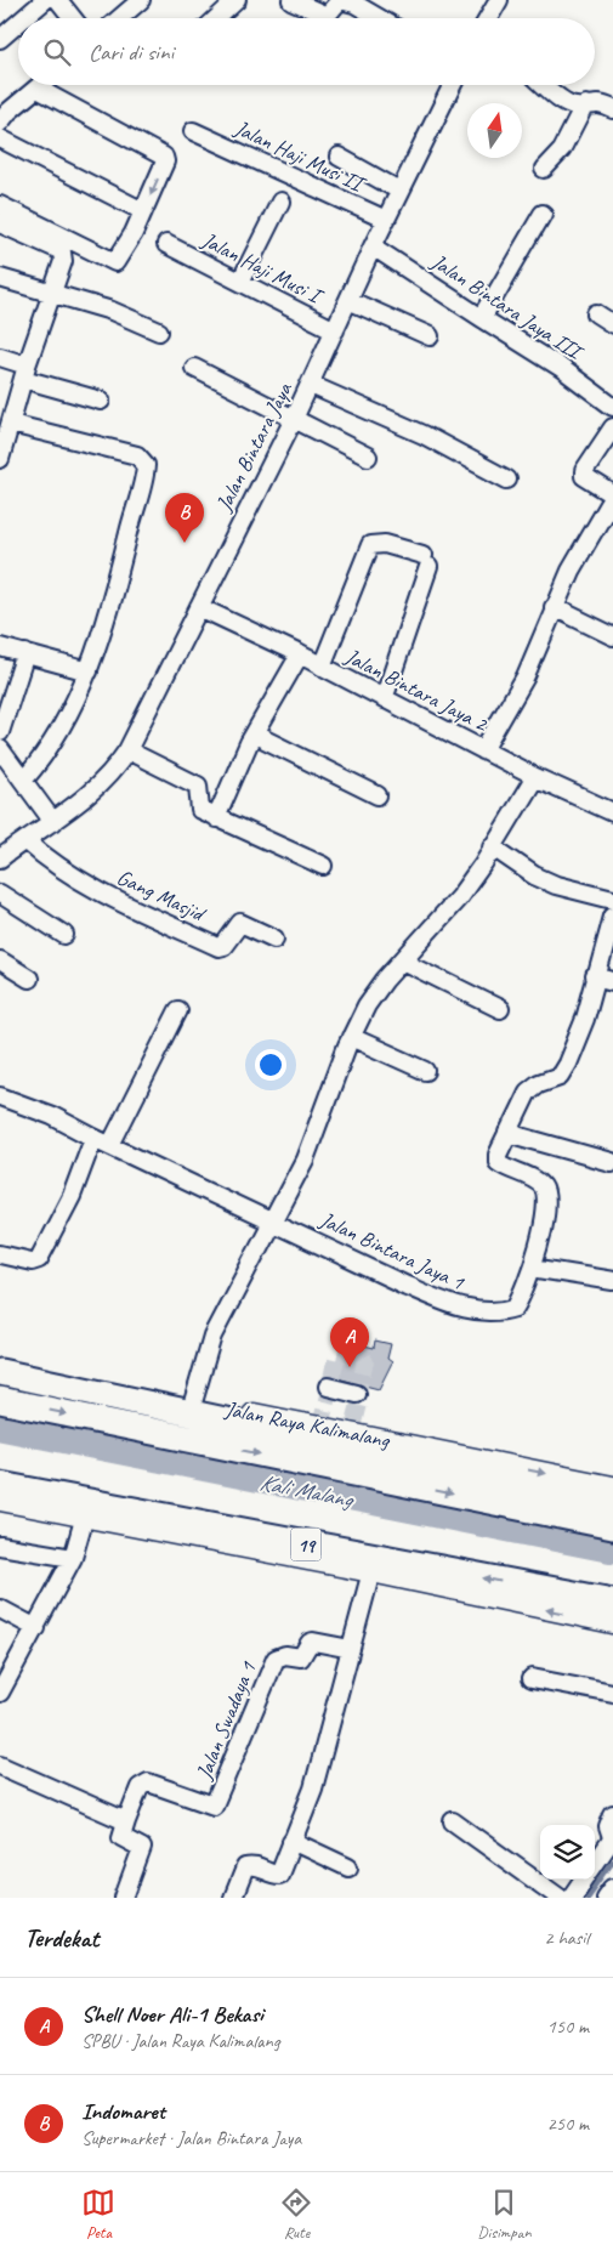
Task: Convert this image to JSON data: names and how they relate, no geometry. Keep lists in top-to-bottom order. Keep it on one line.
{"streets":{"highway":["19"],"main road":["Jalan Raya Kalimalang"],"street":["Jalan Haji Musi II","Jalan Haji Musi I","Jalan Bintara Jaya III","Jalan Bintara Jaya","Jalan Bintara Jaya 2","Gang Masjid","Jalan Bintara Jaya 1","Jalan Swadaya 1"]},"crossings":[["Jalan Haji Musi II","Jalan Bintara Jaya"],["Jalan Haji Musi I","Jalan Bintara Jaya"],["Jalan Bintara Jaya III","Jalan Bintara Jaya"],["Jalan Bintara Jaya","Jalan Bintara Jaya 2"],["Jalan Bintara Jaya","Gang Masjid"]],"water":["Kali Malang"],"north":"top","page":{"search":"Cari di sini","pins":["B","A"],"heading":["Terdekat","2 hasil"],"list":[{"mark":"A","name":"Shell Noer Ali-1 Bekasi","note":"SPBU · Jalan Raya Kalimalang","value":"150 m"},{"mark":"B","name":"Indomaret","note":"Supermarket · Jalan Bintara Jaya","value":"250 m"}],"nav":["Peta","Rute","Disimpan"]}}
